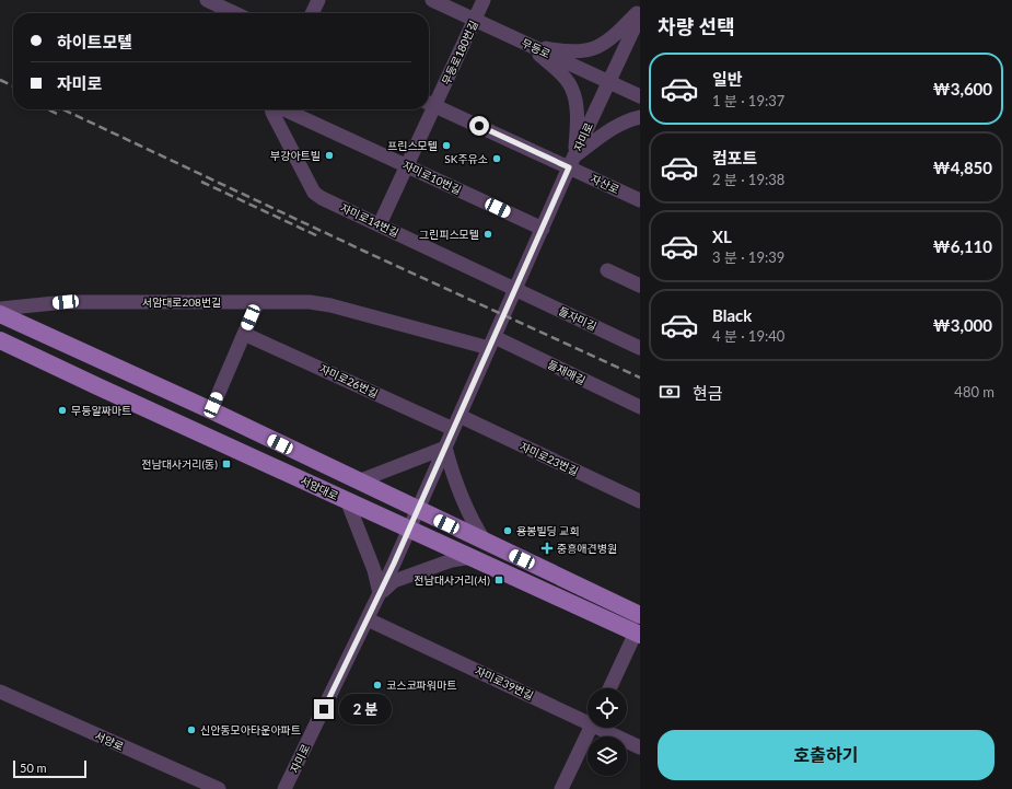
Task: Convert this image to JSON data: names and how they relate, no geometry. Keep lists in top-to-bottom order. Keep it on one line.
{"streets":{"main road":["서암대로"],"street":["무등로","무등로180번길","자미로","자미로10번길","자산로","자미로14번길","서암대로208번길","들자미길","들재매길","자미로26번길","자미로23번길","자미로39번길","서양로"]},"crossings":[["무등로","무등로180번길"],["무등로","자미로"],["무등로180번길","자미로10번길"],["무등로180번길","자산로"],["무등로180번길","자미로14번길"],["자미로","자미로10번길"],["자미로","자산로"],["자미로","자미로14번길"],["자미로","서암대로208번길"],["자미로","들자미길"],["자미로","들재매길"],["자미로","자미로26번길"],["자미로","자미로23번길"],["자미로","서암대로"],["자미로","자미로39번길"],["자미로14번길","들자미길"],["서암대로208번길","들재매길"]],"places":{"other":["프린스모텔","부강아트빌","SK주유소","그린피스모텔","무등알짜마트","용봉빌딩 교회","코스코파워마트","신안동모아타운아파트"],"transit":["전남대사거리(동)","전남대사거리(서)"],"health":["중흥애견병원"]},"scale_bar":"50 m","page":{"heading":"차량 선택","banner":["하이트모텔","자미로"],"list":[{"name":"일반","note":"1 분 · 19:37","value":"₩3,600"},{"name":"컴포트","note":"2 분 · 19:38","value":"₩4,850"},{"name":"XL","note":"3 분 · 19:39","value":"₩6,110"},{"name":"Black","note":"4 분 · 19:40","value":"₩3,000"}],"pay":["현금","480 m"],"bubble":"2 분","buttons":"호출하기","scale":"50 m"}}
